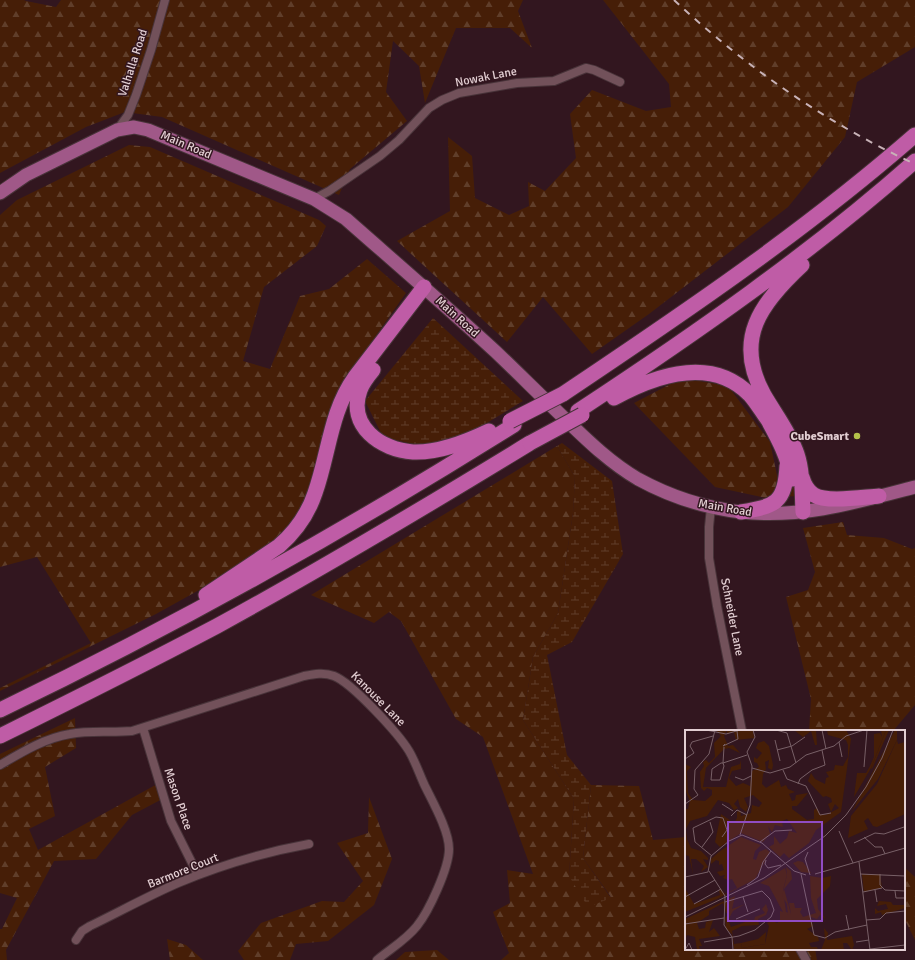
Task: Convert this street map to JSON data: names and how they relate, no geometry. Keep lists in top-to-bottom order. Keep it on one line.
{"streets":{"main road":["Main Road"],"street":["Valhalla Road","Nowak Lane","Schneider Lane","Kanouse Lane","Mason Place","Barmore Court"]},"crossings":[["Valhalla Road","Main Road"],["Nowak Lane","Main Road"],["Main Road","Schneider Lane"],["Kanouse Lane","Mason Place"],["Mason Place","Barmore Court"]],"places":["CubeSmart"]}
